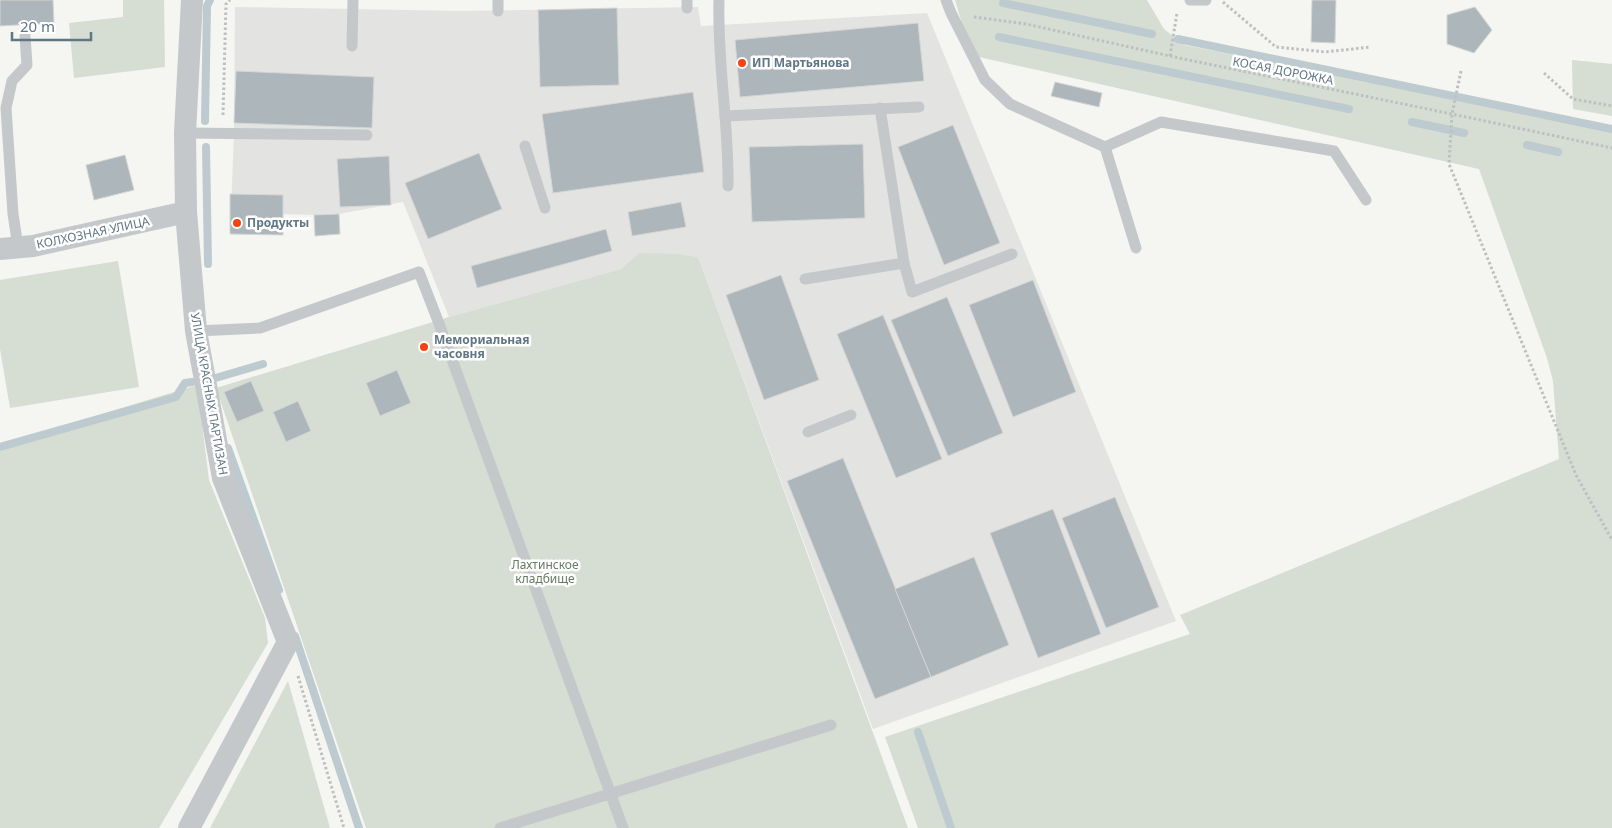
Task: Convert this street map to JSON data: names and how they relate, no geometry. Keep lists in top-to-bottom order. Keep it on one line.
{"streets":{"street":["КОЛХОЗНАЯ УЛИЦА","УЛИЦА КРАСНЫХ ПАРТИЗАН"],"path":["КОСАЯ ДОРОЖКА"]},"crossings":[["КОЛХОЗНАЯ УЛИЦА","УЛИЦА КРАСНЫХ ПАРТИЗАН"]],"parks":["Лахтинское кладбище"],"places":["ИП Мартьянова","Продукты","Мемориальная часовня"],"scale_bar":"20 m"}
